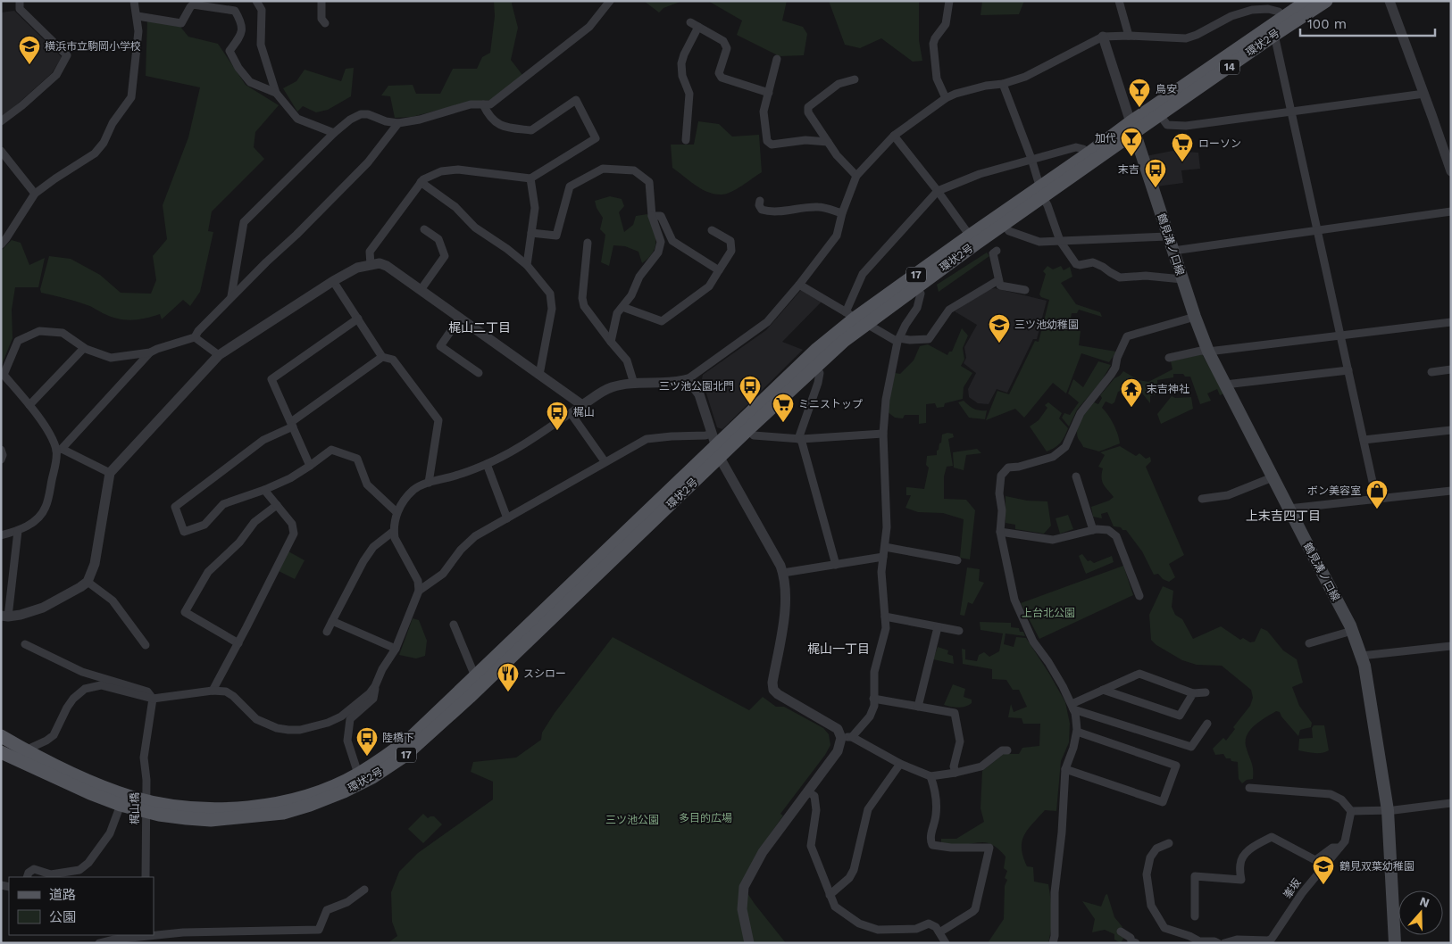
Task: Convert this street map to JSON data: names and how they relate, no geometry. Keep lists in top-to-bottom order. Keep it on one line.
{"streets":{"main road":["環状2号","14","鶴見溝ノ口線","17"],"street":["梶山橋","峯坂"]},"crossings":[["環状2号","鶴見溝ノ口線"]],"districts":["梶山二丁目","上末吉四丁目","梶山一丁目"],"parks":["上台北公園","多目的広場","三ツ池公園"],"places":{"school or university":["横浜市立駒岡小学校","三ツ池幼稚園","鶴見双葉幼稚園"],"bar":["鳥安","加代"],"supermarket":["ローソン","ミニストップ"],"bus stop":["末吉","三ツ池公園北門","梶山","陸橋下"],"temple":["末吉神社"],"shop":["ボン美容室"],"restaurant":["スシロー"]},"legend":["道路","公園"],"scale_bar":"100 m","north":"top"}
